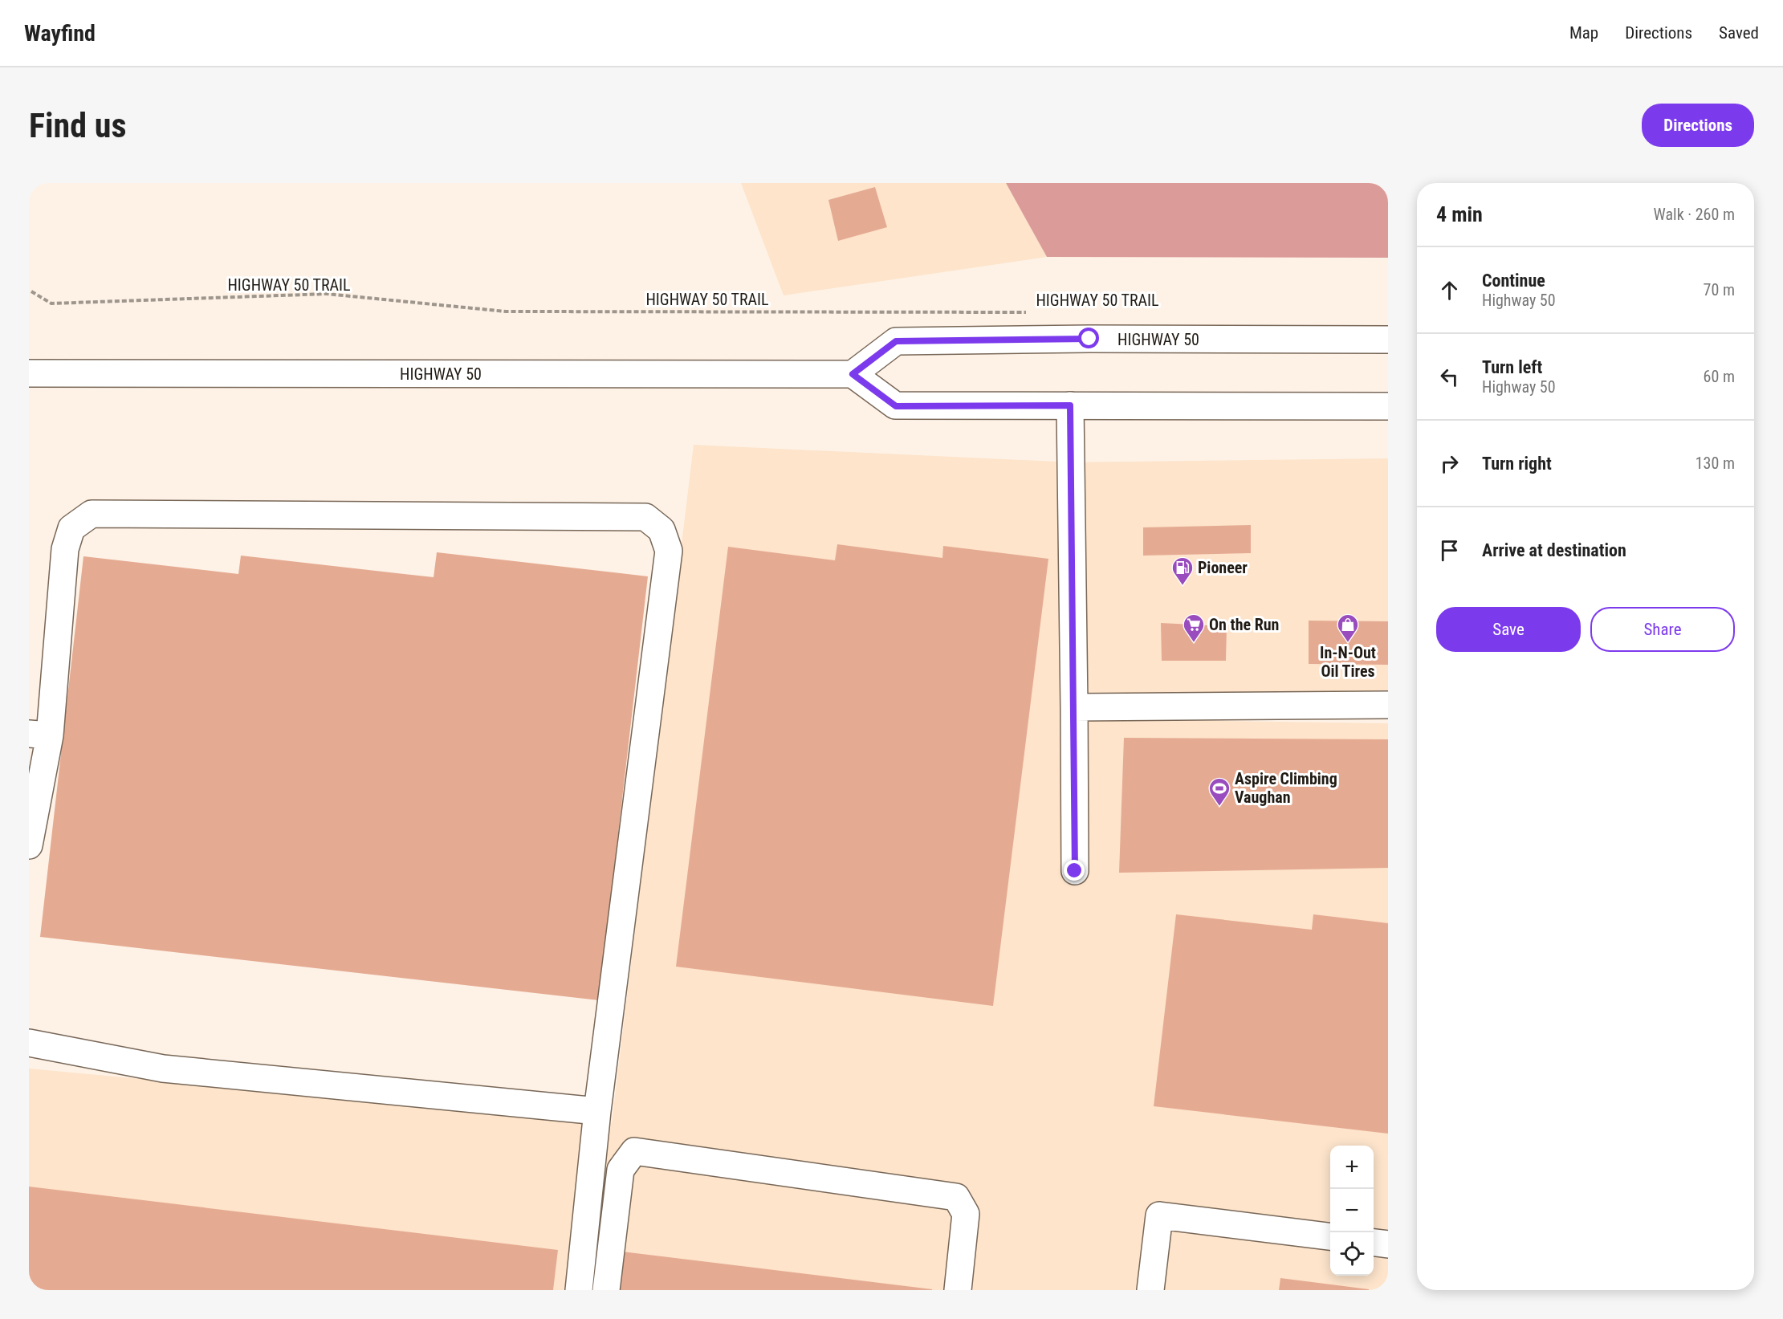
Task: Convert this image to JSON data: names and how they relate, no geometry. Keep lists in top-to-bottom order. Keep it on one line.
{"streets":{"main road":["HIGHWAY 50"],"path":["HIGHWAY 50 TRAIL"]},"places":{"fuel station":["Pioneer"],"supermarket":["On the Run"],"shop":["In-N-Out Oil Tires"],"sports":["Aspire Climbing Vaughan"]},"page":{"header":"Wayfind","nav":["Map","Directions","Saved"],"buttons":["Directions",["Save","Share"]],"title":"Find us","heading":["4 min","Walk · 260 m"],"list":[["Continue","Highway 50","70 m"],["Turn left","Highway 50","60 m"],["Turn right","130 m"],"Arrive at destination"],"map_buttons":["+","−"]}}
